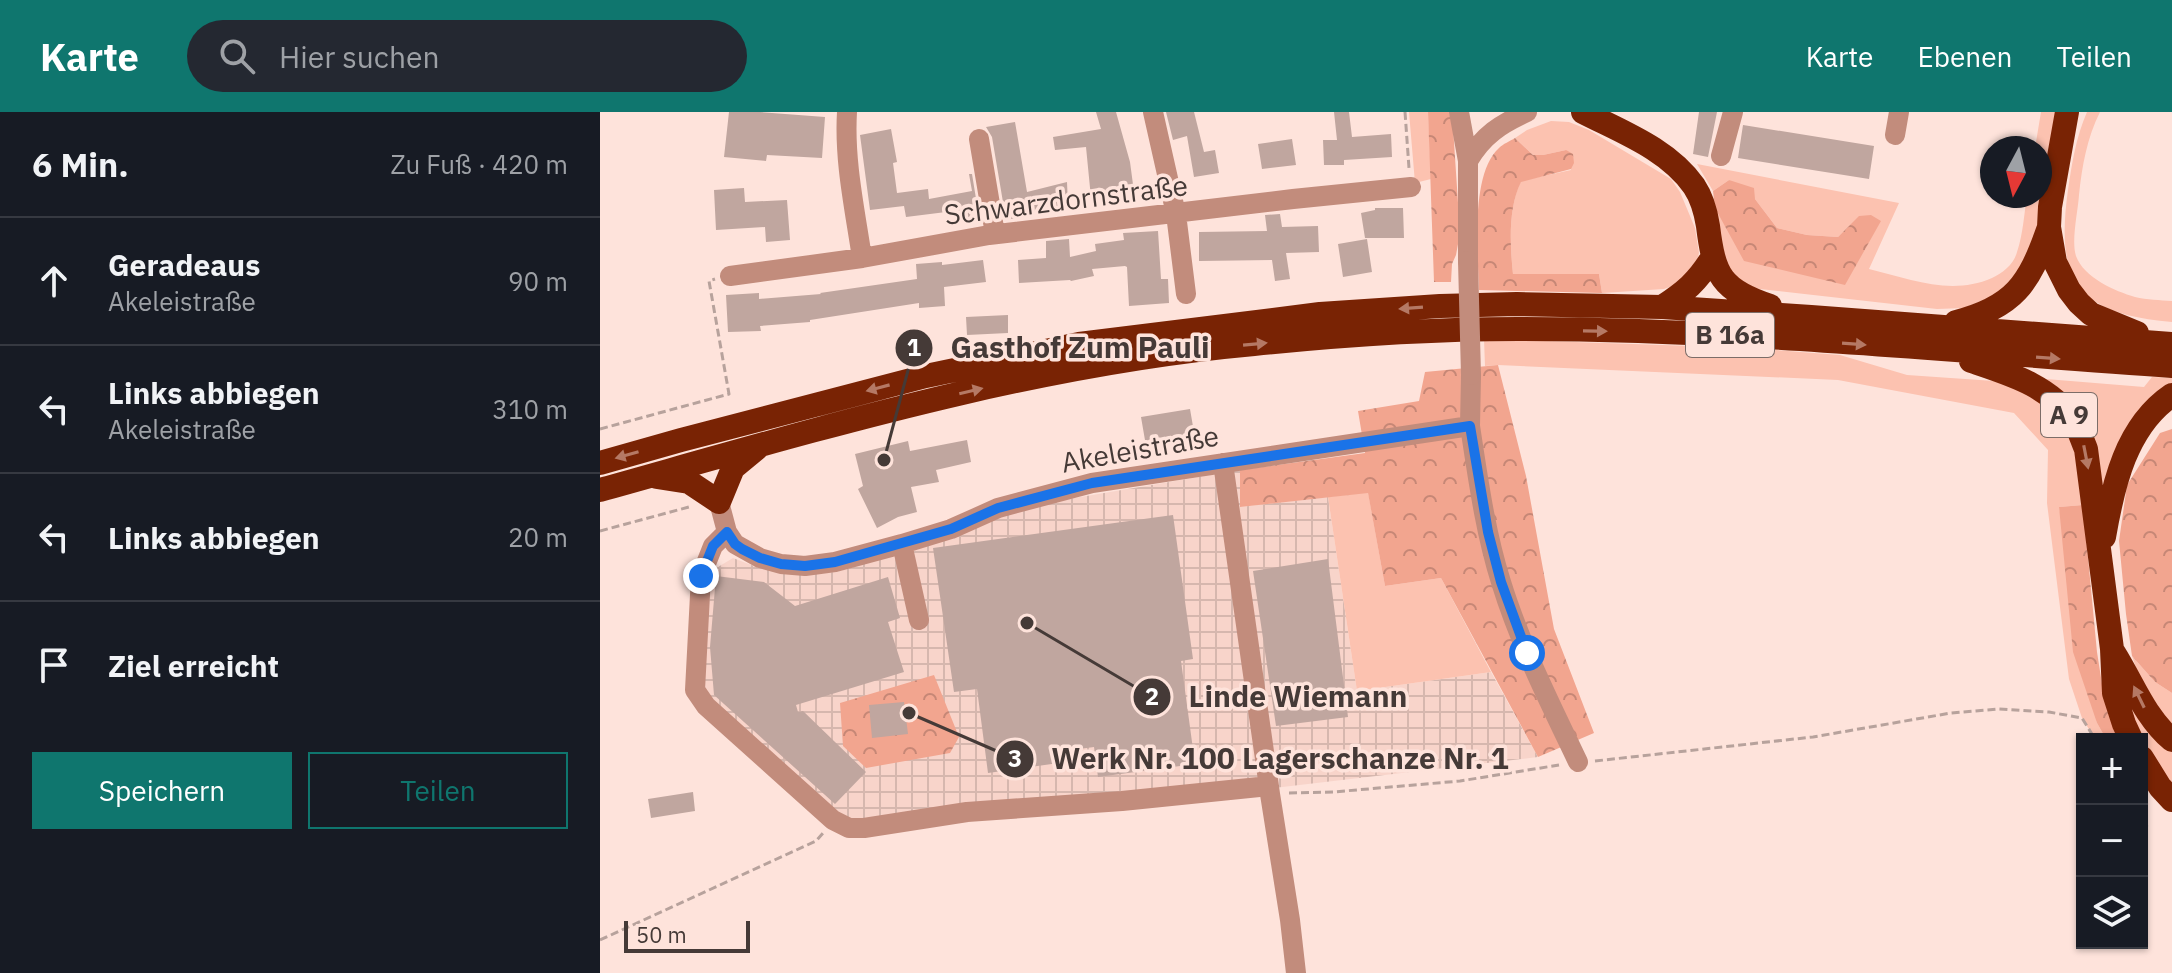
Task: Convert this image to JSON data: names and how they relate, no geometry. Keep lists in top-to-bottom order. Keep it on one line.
{"streets":{"highway":["B 16a","A 9"],"street":["Schwarzdornstraße","Akeleistraße"]},"crossings":[["B 16a","A 9"]],"places":["Gasthof Zum Pauli","Linde Wiemann","Werk Nr. 100 Lagerschanze Nr. 1"],"scale_bar":"50 m","north":"bottom","page":{"header":"Karte","search":"Hier suchen","nav":["Karte","Ebenen","Teilen"],"heading":["6 Min.","Zu Fuß · 420 m"],"list":[["Geradeaus","Akeleistraße","90 m"],["Links abbiegen","Akeleistraße","310 m"],["Links abbiegen","20 m"],"Ziel erreicht"],"buttons":["Speichern","Teilen"],"map_buttons":["+","−"],"scale":"50 m"}}
